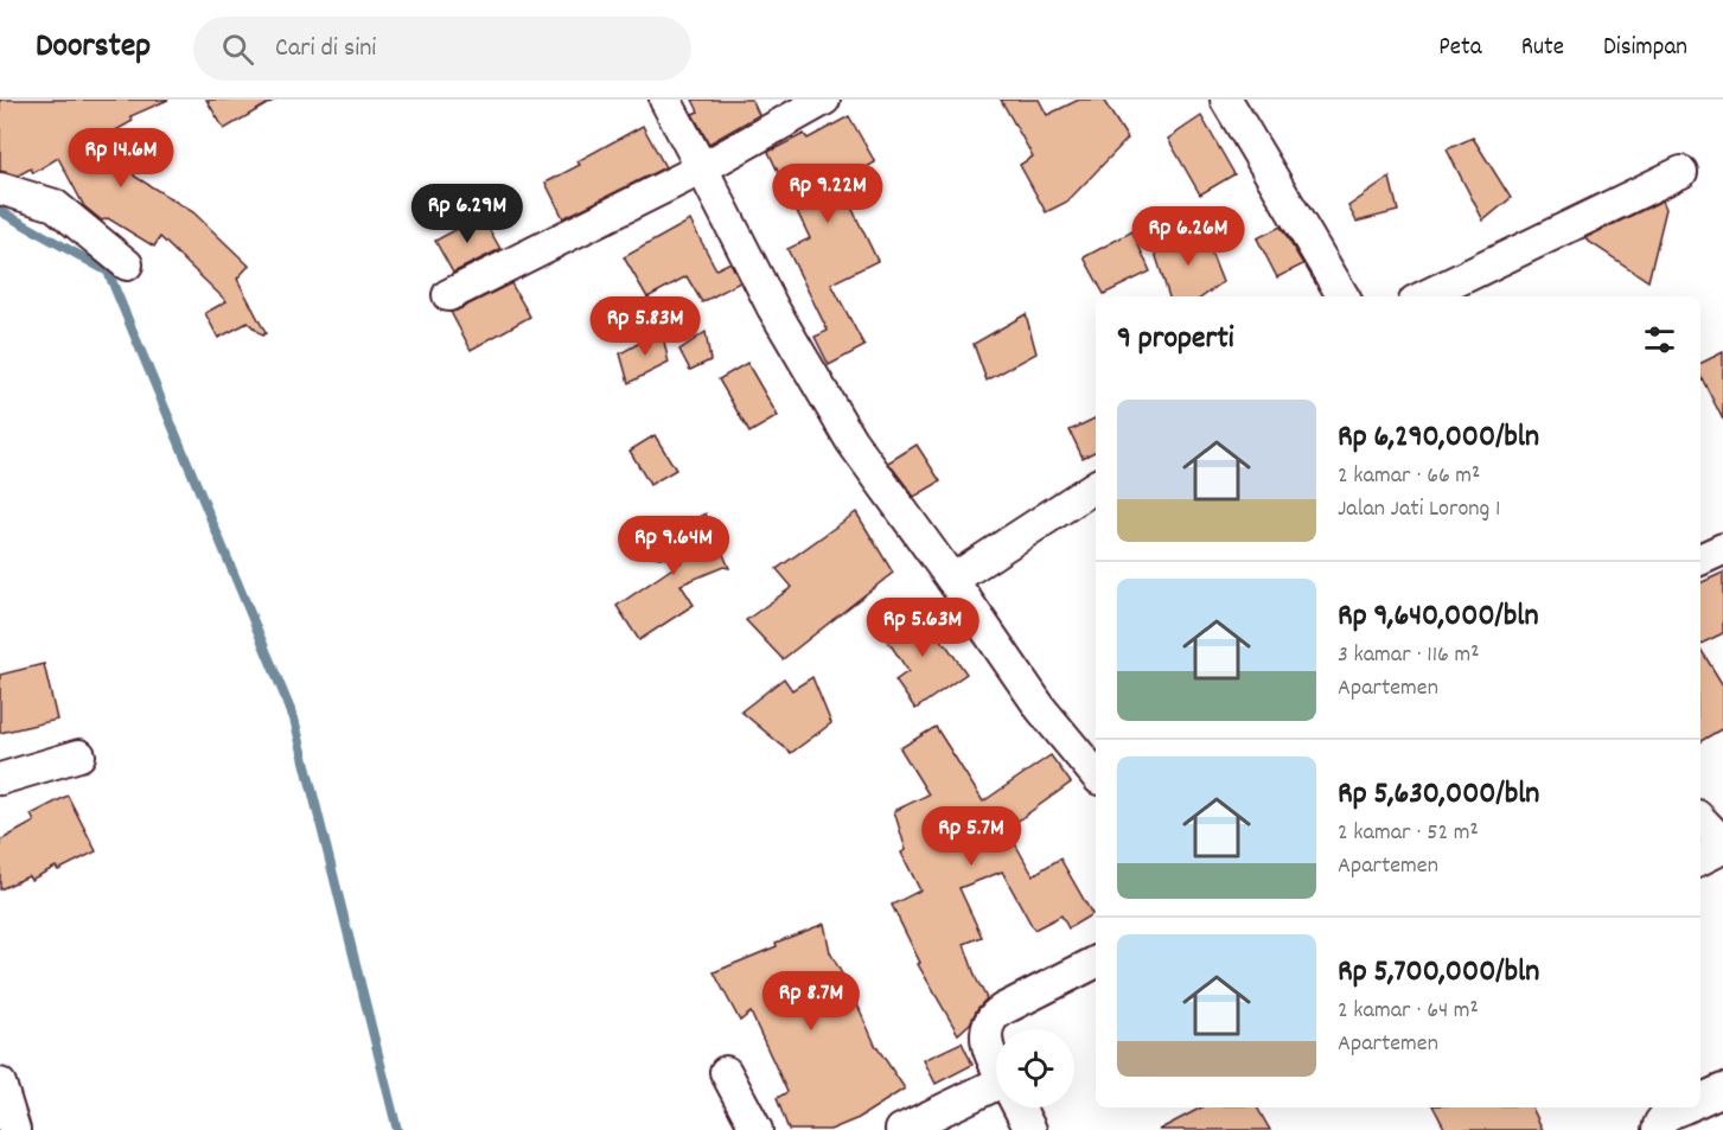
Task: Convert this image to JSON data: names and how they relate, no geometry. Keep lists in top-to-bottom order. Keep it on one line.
{"page":{"header":"Doorstep","search":"Cari di sini","nav":["Peta","Rute","Disimpan"],"price":["Rp 14.6M","Rp 9.22M","Rp 6.29M","Rp 6.26M","Rp 5.83M","Rp 9.64M","Rp 5.63M","Rp 5.7M","Rp 8.7M"],"heading":"9 properti","list":[{"name":"Rp 6,290,000/bln","note":"2 kamar · 66 m² · Jalan Jati Lorong 1"},{"name":"Rp 9,640,000/bln","note":"3 kamar · 116 m² · Apartemen"},{"name":"Rp 5,630,000/bln","note":"2 kamar · 52 m² · Apartemen"},{"name":"Rp 5,700,000/bln","note":"2 kamar · 64 m² · Apartemen"}]}}
